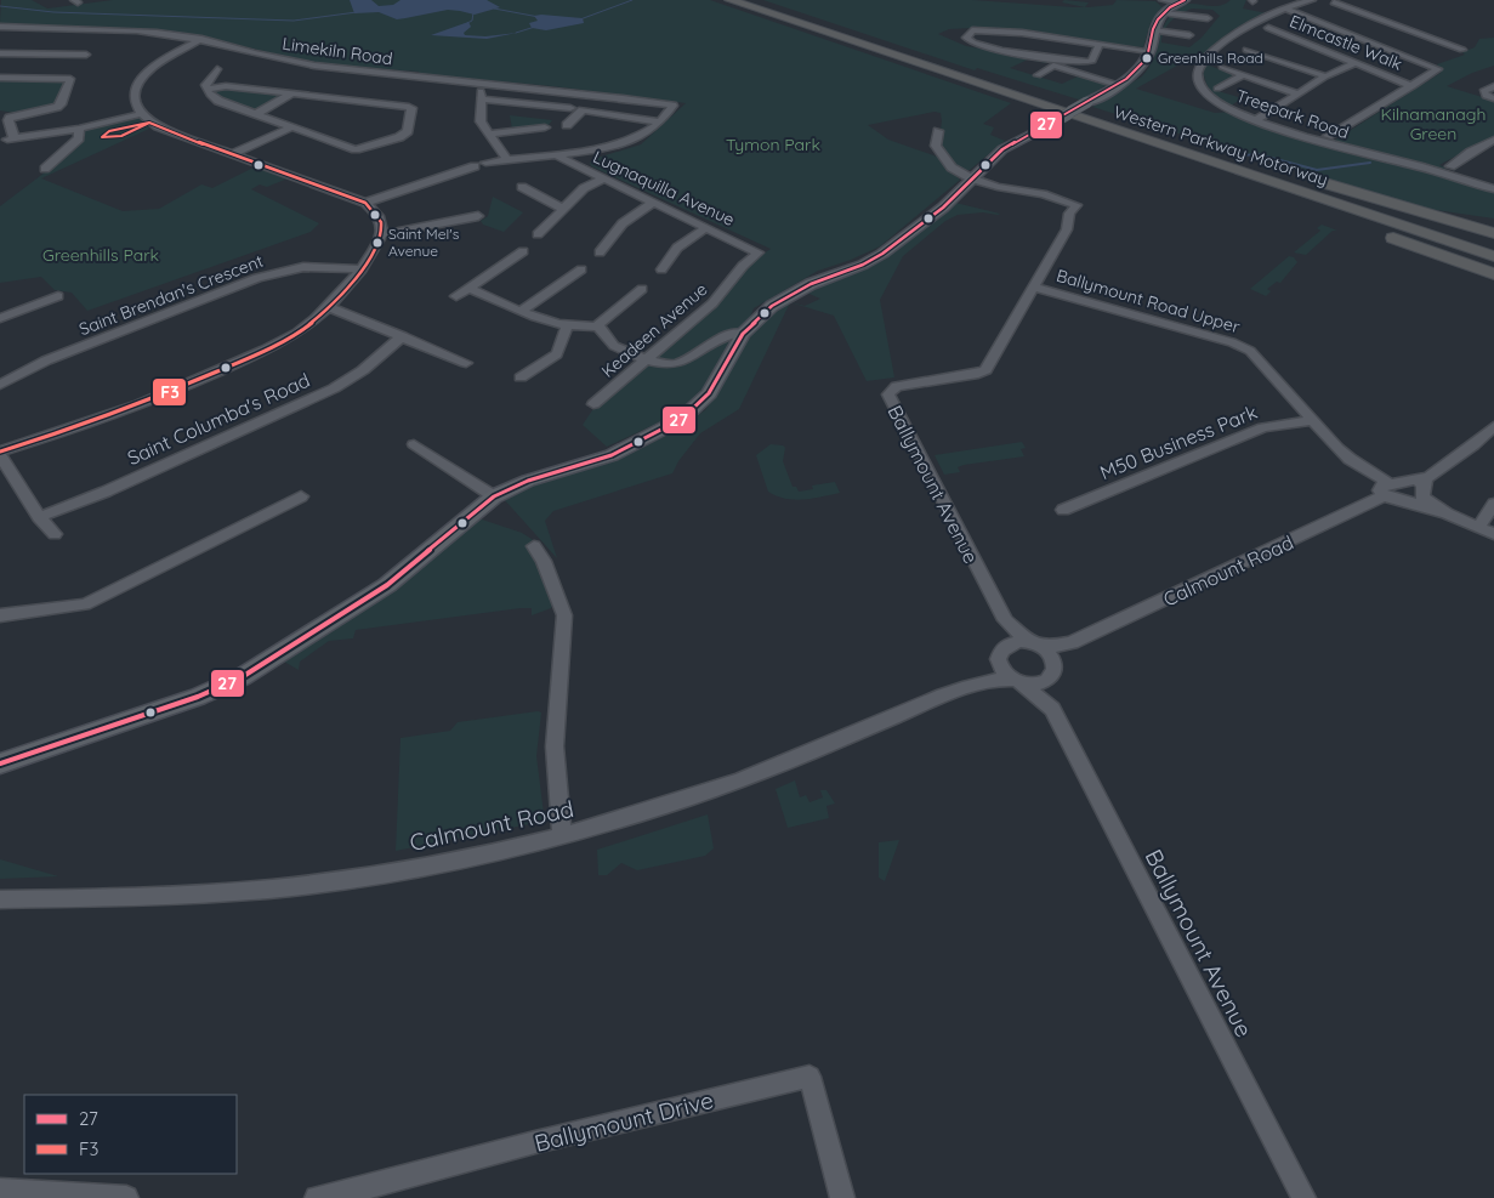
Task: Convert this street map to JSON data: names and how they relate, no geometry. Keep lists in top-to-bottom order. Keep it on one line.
{"streets":{"highway":["Western Parkway Motorway"],"street":["Elmcastle Walk","Limekiln Road","Treepark Road","Lugnaquilla Avenue","Saint Brendan's Crescent","Ballymount Road Upper","Keadeen Avenue","Saint Columba's Road","M50 Business Park","Ballymount Avenue","Calmount Road","Ballymount Drive"]},"crossings":[["Lugnaquilla Avenue","Keadeen Avenue"],["Ballymount Road Upper","M50 Business Park"],["Ballymount Road Upper","Ballymount Avenue"],["Ballymount Road Upper","Calmount Road"],["Ballymount Avenue","Calmount Road"]],"parks":["Kilnamanagh Green","Tymon Park","Greenhills Park"],"places":["Greenhills Road","Saint Mel's Avenue"],"lines":["transit line 27","transit line F3"],"legend":["27","F3"]}
